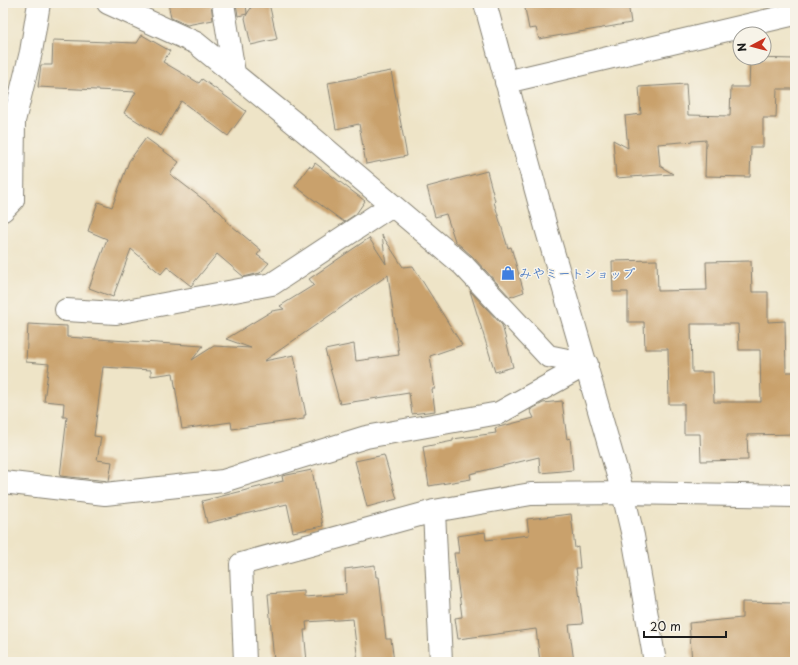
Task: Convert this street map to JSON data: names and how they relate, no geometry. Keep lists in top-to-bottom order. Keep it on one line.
{"places":{"shop":["みやミートショップ"]},"scale_bar":"20 m","north":"left"}
